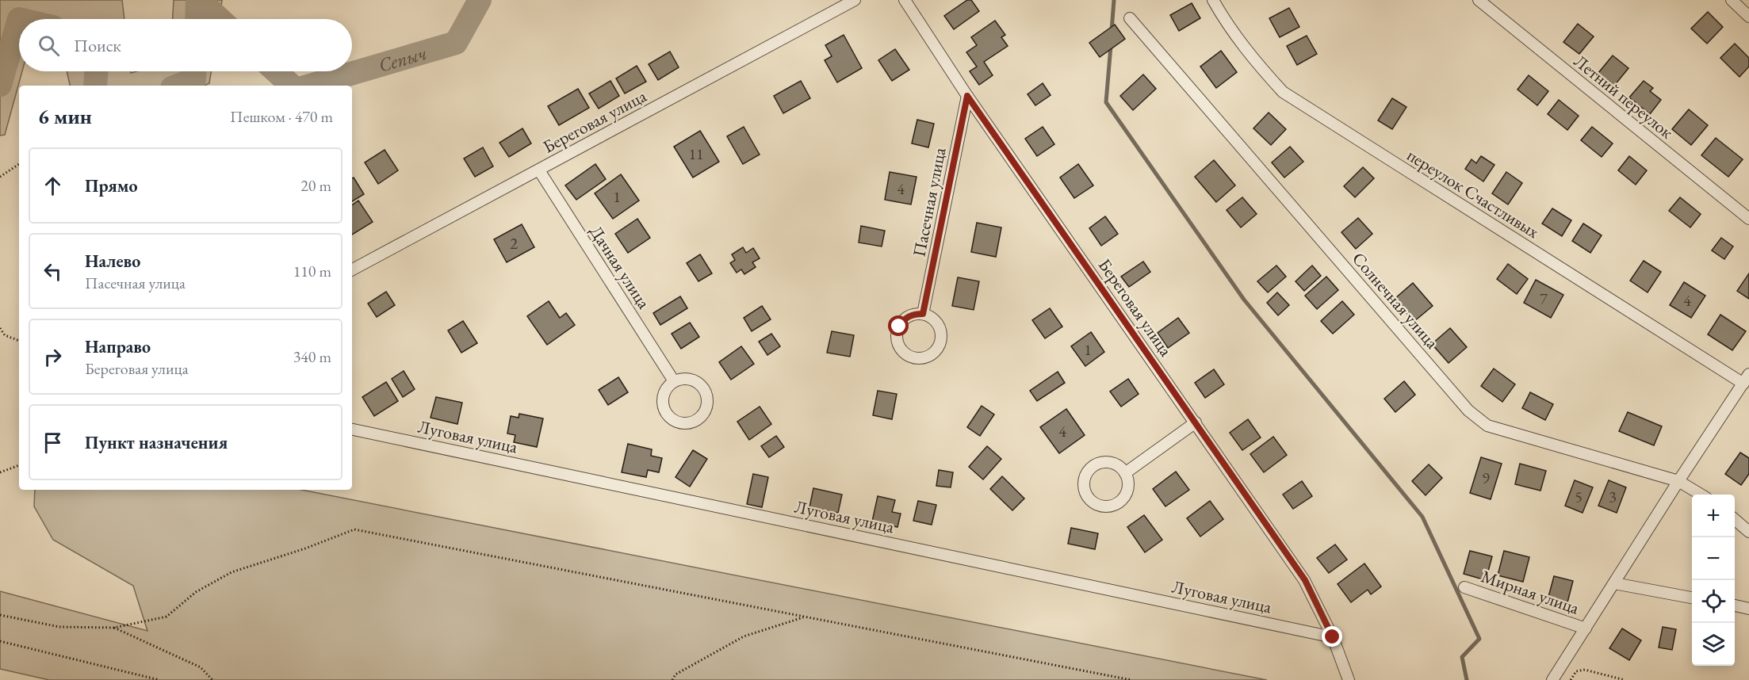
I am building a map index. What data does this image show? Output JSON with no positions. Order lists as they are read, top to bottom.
{
  "streets": {
    "street": [
      "Летний переулок",
      "Береговая улица",
      "переулок Счастливых",
      "Пасечная улица",
      "Дачная улица",
      "Солнечная улица",
      "Луговая улица",
      "Мирная улица"
    ]
  },
  "crossings": [
    ["Береговая улица", "Пасечная улица"],
    ["Береговая улица", "Дачная улица"],
    ["Береговая улица", "Луговая улица"]
  ],
  "water": ["Сепыч"],
  "house_numbers": [
    "11",
    "4",
    "1",
    "2",
    "7",
    "4",
    "1",
    "4",
    "9",
    "5",
    "3"
  ],
  "page": {
    "search": "Поиск",
    "heading": ["6 мин", "Пешком · 470 m"],
    "list": [
      ["Прямо", "20 m"],
      ["Налево", "Пасечная улица", "110 m"],
      ["Направо", "Береговая улица", "340 m"],
      "Пункт назначения"
    ],
    "map_buttons": ["+", "−"]
  }
}
